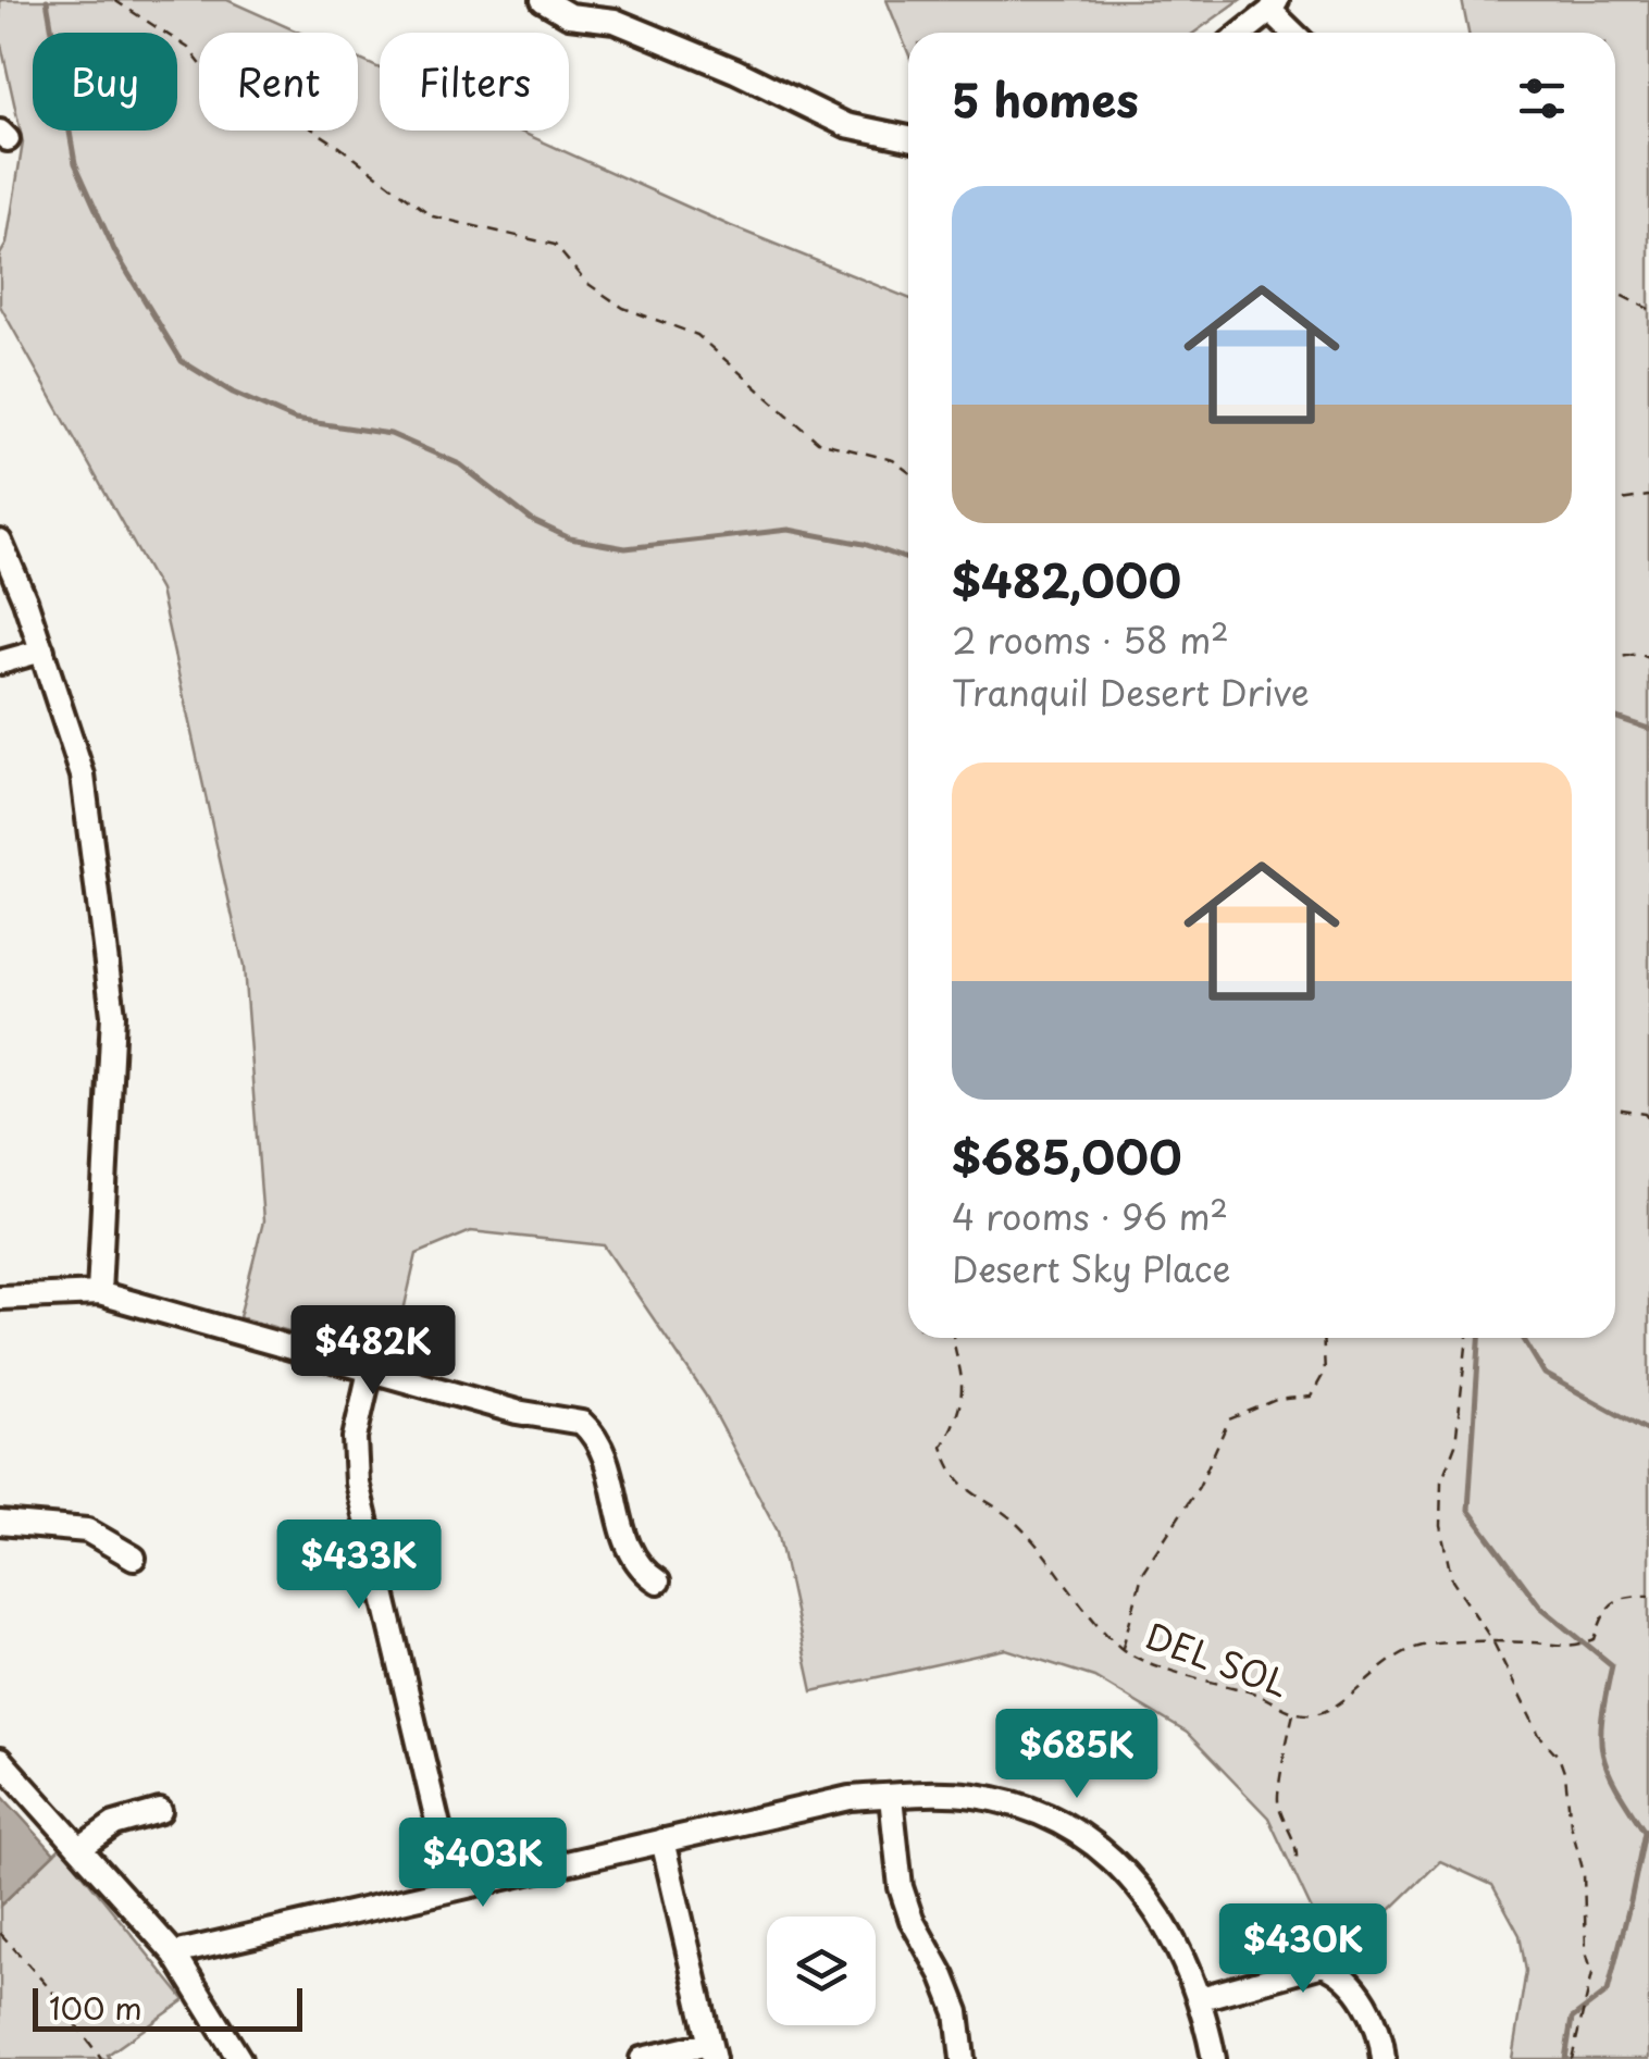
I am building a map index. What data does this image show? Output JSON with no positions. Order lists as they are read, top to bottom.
{
  "streets": {
    "path": ["DEL SOL"]
  },
  "scale_bar": "100 m",
  "page": {
    "chip": ["Buy", "Rent", "Filters"],
    "heading": "5 homes",
    "list": [
      {
        "name": "$482,000",
        "note": "2 rooms · 58 m² · Tranquil Desert Drive"
      },
      {
        "name": "$685,000",
        "note": "4 rooms · 96 m² · Desert Sky Place"
      }
    ],
    "price": [
      "$482K",
      "$433K",
      "$685K",
      "$403K",
      "$430K"
    ],
    "scale": "100 m"
  }
}
